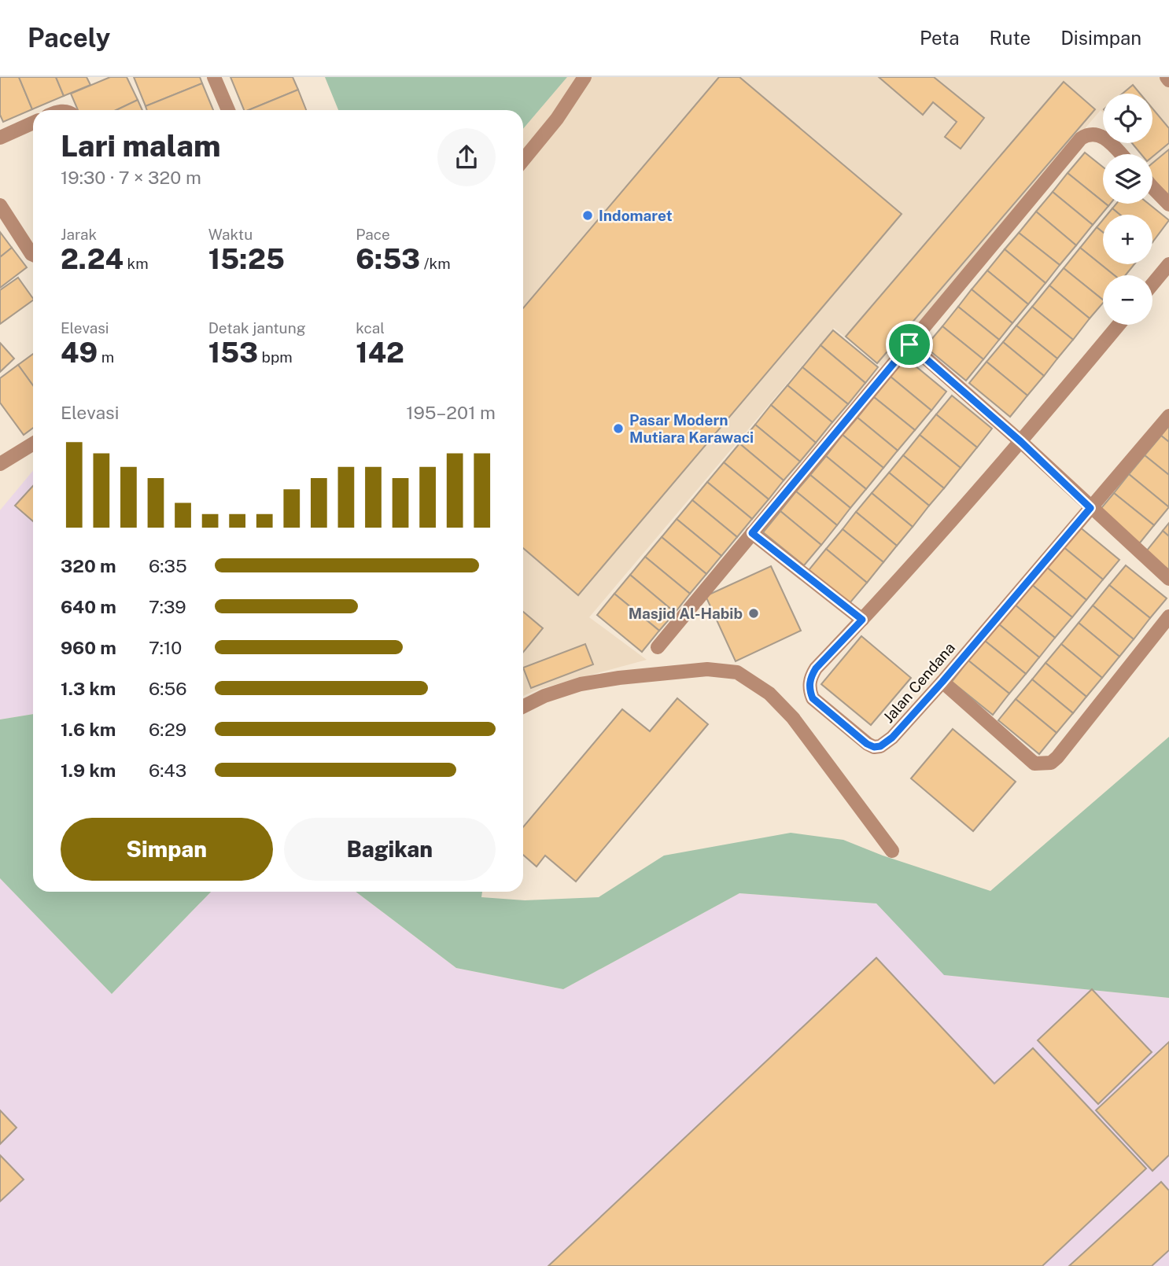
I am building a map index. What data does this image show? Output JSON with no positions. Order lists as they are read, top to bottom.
{
  "streets": {
    "street": ["Jalan Cendana"]
  },
  "places": ["Indomaret", "Pasar Modern Mutiara Karawaci", "Masjid Al-Habib"],
  "page": {
    "header": "Pacely",
    "nav": ["Peta", "Rute", "Disimpan"],
    "map_buttons": ["+", "−"],
    "heading": ["Lari malam", "19:30 · 7 × 320 m"],
    "stats": [
      ["Jarak", "2.24 km"],
      ["Waktu", "15:25"],
      ["Pace", "6:53 /km"],
      ["Elevasi", "49 m"],
      ["Detak jantung", "153 bpm"],
      ["kcal", "142"]
    ],
    "chart": ["Elevasi", "195–201 m"],
    "list": [
      {
        "name": "320 m",
        "note": "6:35"
      },
      {
        "name": "640 m",
        "note": "7:39"
      },
      {
        "name": "960 m",
        "note": "7:10"
      },
      {
        "name": "1.3 km",
        "note": "6:56"
      },
      {
        "name": "1.6 km",
        "note": "6:29"
      },
      {
        "name": "1.9 km",
        "note": "6:43"
      }
    ],
    "buttons": ["Simpan", "Bagikan"]
  }
}
